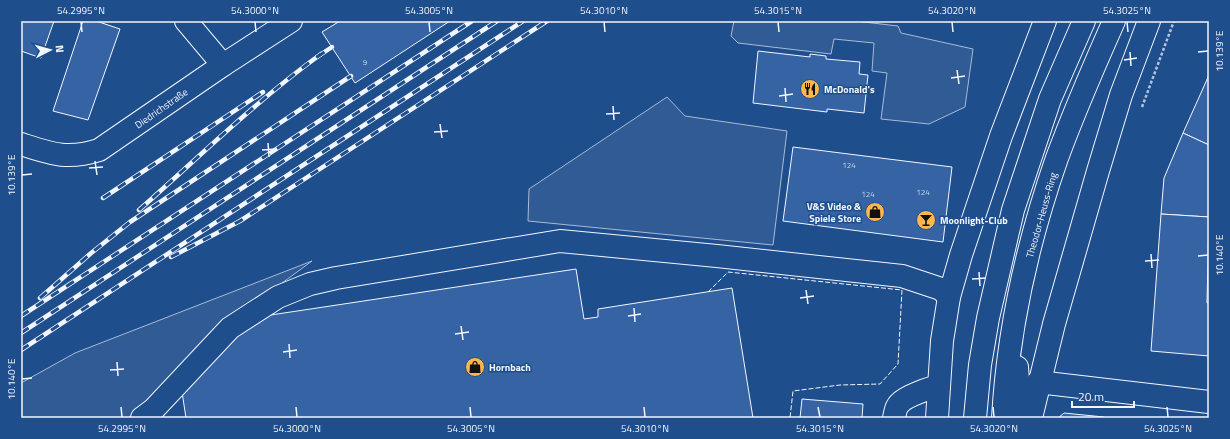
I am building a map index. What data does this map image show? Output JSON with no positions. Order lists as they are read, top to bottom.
{
  "streets": {
    "main road": ["Diedrichstraße", "Theodor-Heuss-Ring"]
  },
  "places": {
    "restaurant": ["McDonald's"],
    "shop": ["V&S Video & Spiele Store", "Hornbach"],
    "bar": ["Moonlight-Club"]
  },
  "house_numbers": [
    "9",
    "124",
    "124",
    "124"
  ],
  "scale_bar": "20 m",
  "north": "right",
  "coordinates": [
    "54.2995°N",
    "54.3000°N",
    "54.3005°N",
    "54.3010°N",
    "54.3015°N",
    "54.3020°N",
    "54.3025°N",
    "10.139°E",
    "10.140°E"
  ]
}
